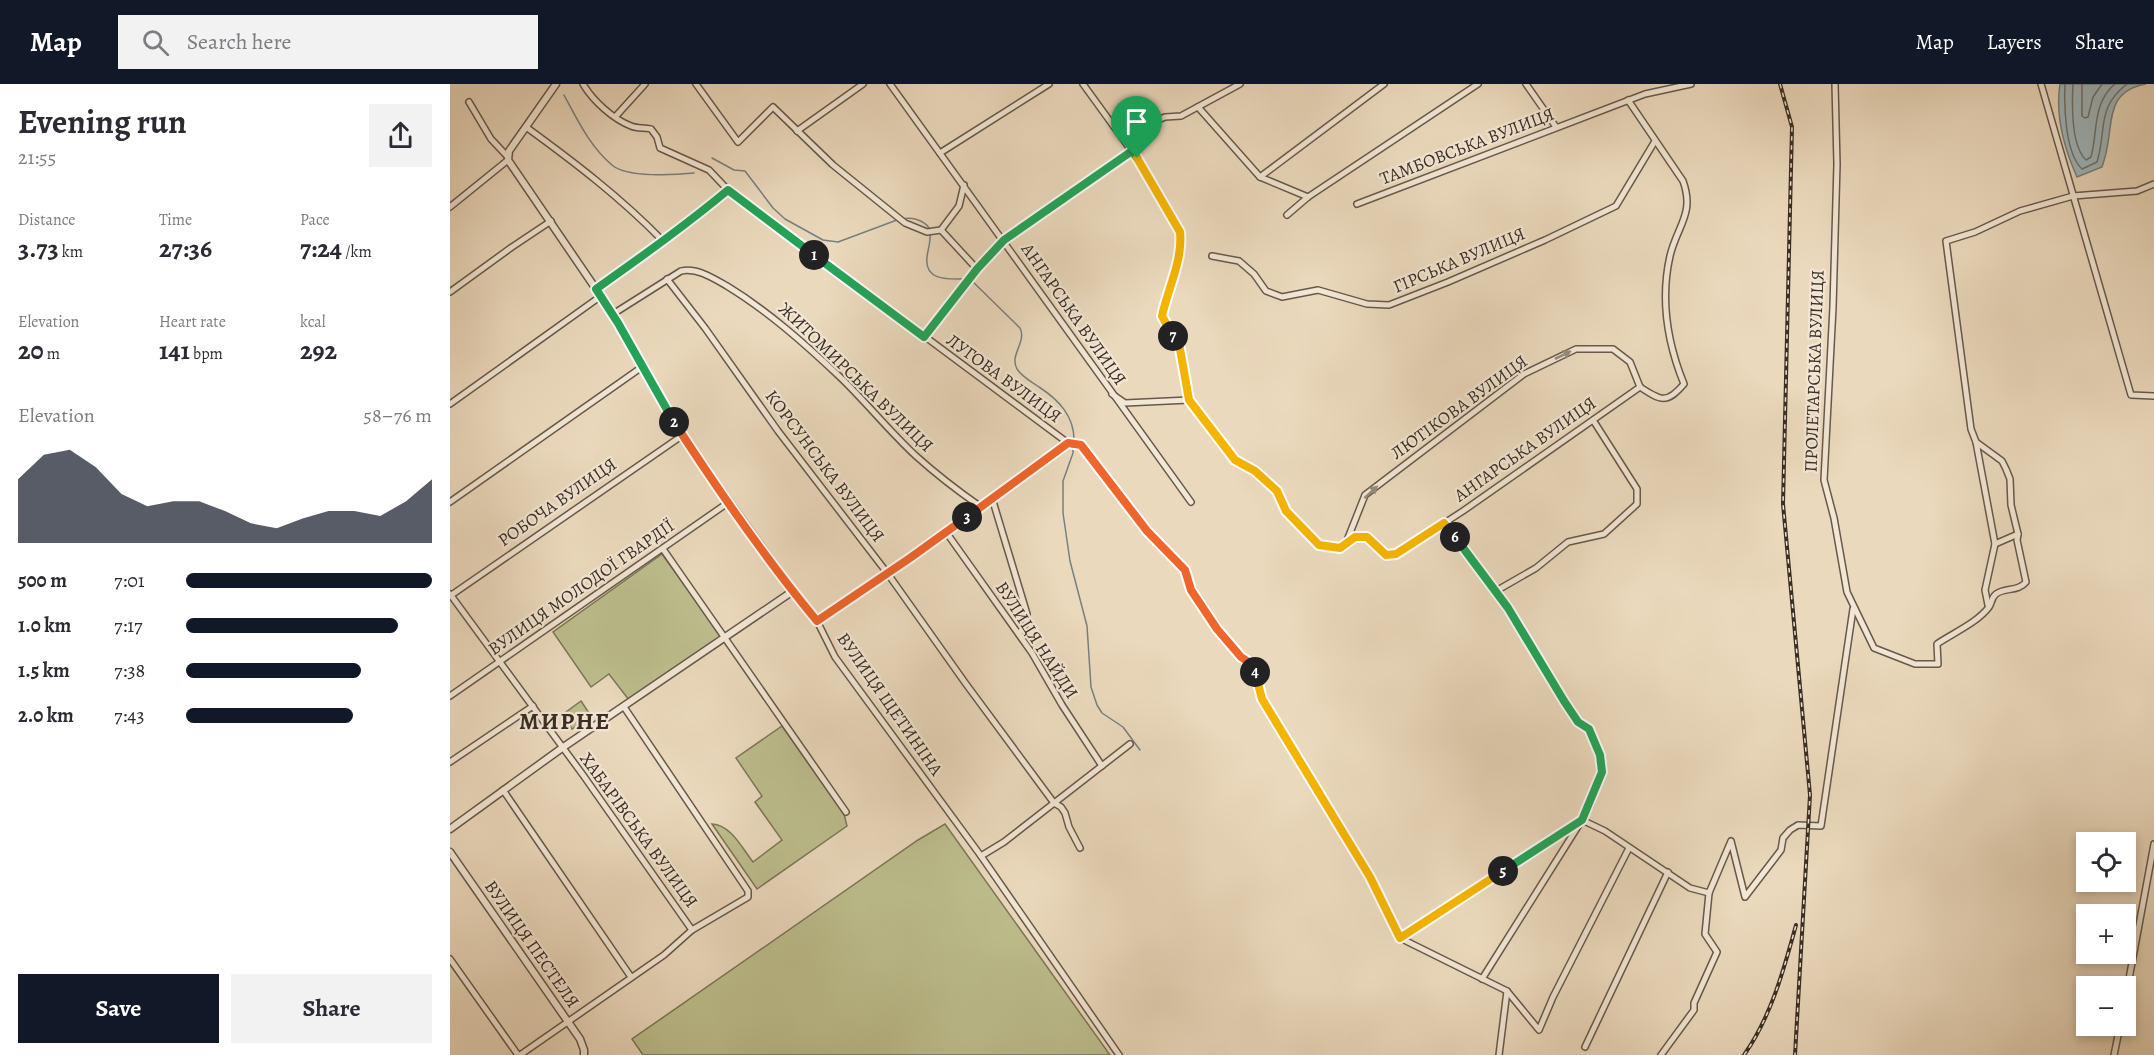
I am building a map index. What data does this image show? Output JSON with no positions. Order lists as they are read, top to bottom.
{
  "streets": {
    "street": [
      "ТАМБОВСЬКА ВУЛИЦЯ",
      "ГІРСЬКА ВУЛИЦЯ",
      "АНГАРСЬКА ВУЛИЦЯ",
      "ПРОЛЕТАРСЬКА ВУЛИЦЯ",
      "ЖИТОМИРСЬКА ВУЛИЦЯ",
      "ЛУГОВА ВУЛИЦЯ",
      "ЛЮТІКОВА ВУЛИЦЯ",
      "КОРСУНСЬКА ВУЛИЦЯ",
      "РОБОЧА ВУЛИЦЯ",
      "ВУЛИЦЯ МОЛОДОЇ ГВАРДІЇ",
      "ВУЛИЦЯ НАЙДИ",
      "ВУЛИЦЯ ЩЕТИНІНА",
      "ХАБАРІВСЬКА ВУЛИЦЯ",
      "ВУЛИЦЯ ПЕСТЕЛЯ"
    ]
  },
  "crossings": [
    ["АНГАРСЬКА ВУЛИЦЯ", "ЛЮТІКОВА ВУЛИЦЯ"],
    ["ЖИТОМИРСЬКА ВУЛИЦЯ", "КОРСУНСЬКА ВУЛИЦЯ"],
    ["ЖИТОМИРСЬКА ВУЛИЦЯ", "ВУЛИЦЯ ЩЕТИНІНА"],
    ["РОБОЧА ВУЛИЦЯ", "ВУЛИЦЯ ЩЕТИНІНА"],
    ["РОБОЧА ВУЛИЦЯ", "ХАБАРІВСЬКА ВУЛИЦЯ"],
    ["ВУЛИЦЯ МОЛОДОЇ ГВАРДІЇ", "ВУЛИЦЯ ЩЕТИНІНА"],
    ["ВУЛИЦЯ МОЛОДОЇ ГВАРДІЇ", "ХАБАРІВСЬКА ВУЛИЦЯ"]
  ],
  "one_way": ["ЛЮТІКОВА ВУЛИЦЯ"],
  "districts": ["МИРНЕ"],
  "page": {
    "header": "Map",
    "search": "Search here",
    "nav": ["Map", "Layers", "Share"],
    "heading": ["Evening run", "21:55"],
    "stats": [
      ["Distance", "3.73 km"],
      ["Time", "27:36"],
      ["Pace", "7:24 /km"],
      ["Elevation", "20 m"],
      ["Heart rate", "141 bpm"],
      ["kcal", "292"]
    ],
    "pins": [
      "1",
      "7",
      "2",
      "3",
      "6",
      "4",
      "5"
    ],
    "chart": ["Elevation", "58–76 m"],
    "list": [
      {
        "name": "500 m",
        "note": "7:01"
      },
      {
        "name": "1.0 km",
        "note": "7:17"
      },
      {
        "name": "1.5 km",
        "note": "7:38"
      },
      {
        "name": "2.0 km",
        "note": "7:43"
      }
    ],
    "map_buttons": ["+", "−"],
    "buttons": ["Save", "Share"]
  }
}
